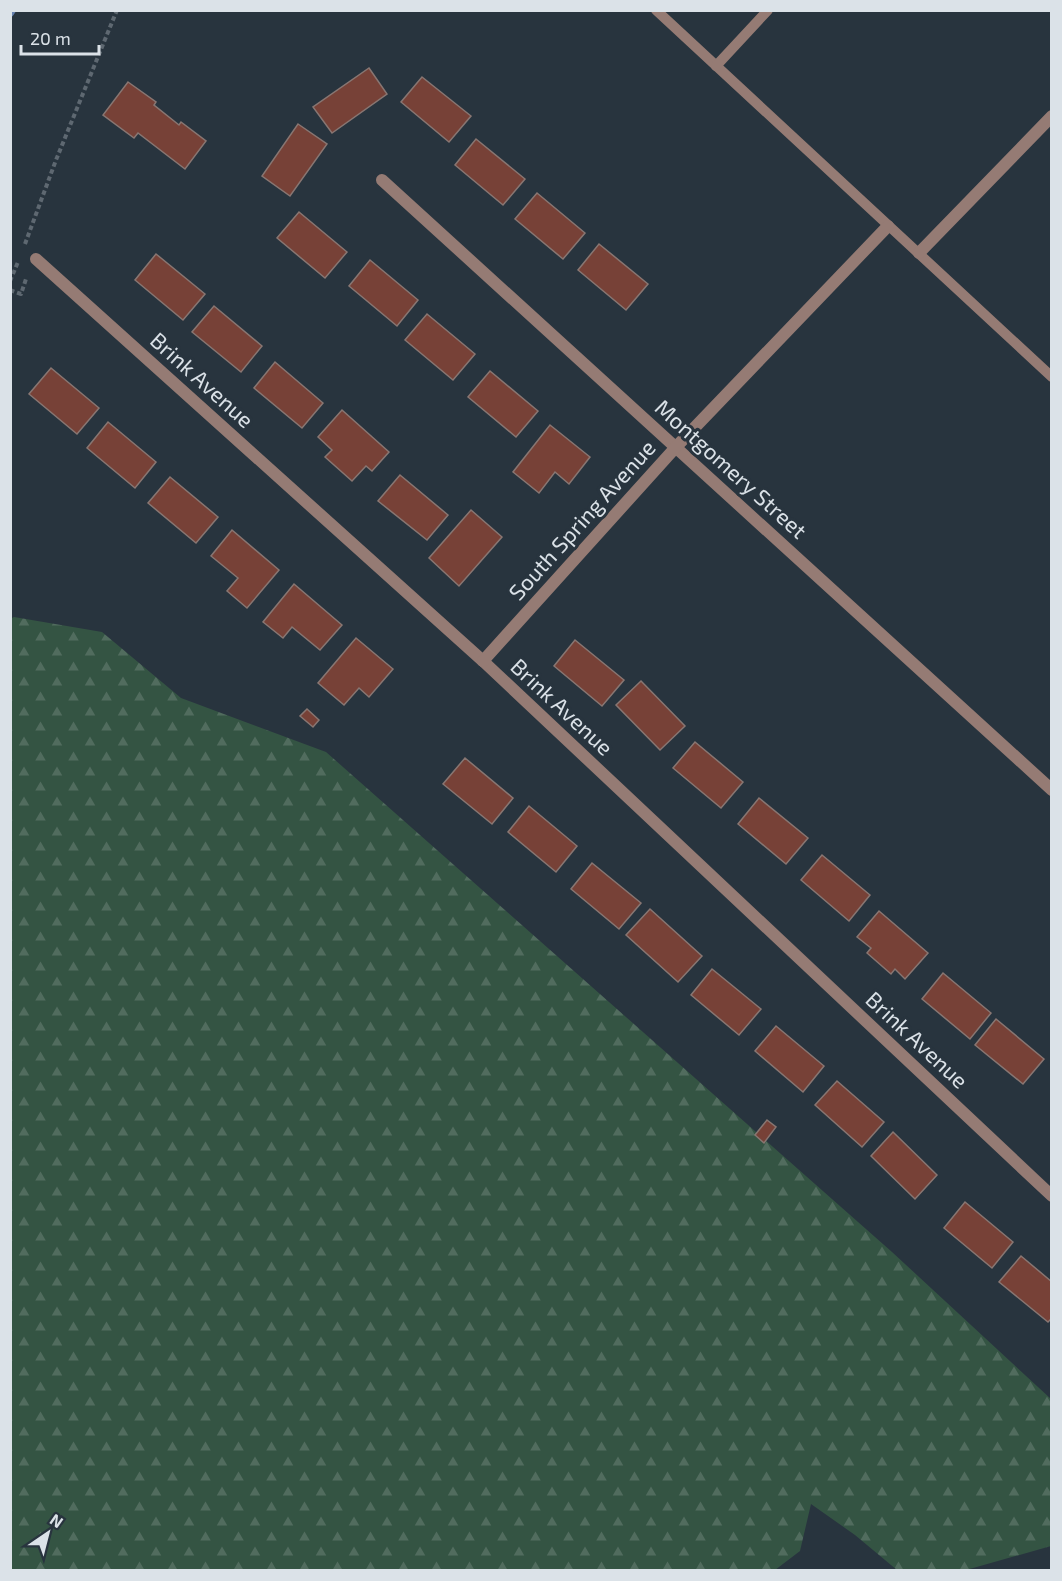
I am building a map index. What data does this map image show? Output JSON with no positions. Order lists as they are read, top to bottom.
{
  "streets": {
    "street": ["Brink Avenue", "Montgomery Street", "South Spring Avenue"]
  },
  "crossings": [
    ["Brink Avenue", "South Spring Avenue"],
    ["Montgomery Street", "South Spring Avenue"]
  ],
  "scale_bar": "20 m",
  "north": "top right"
}
